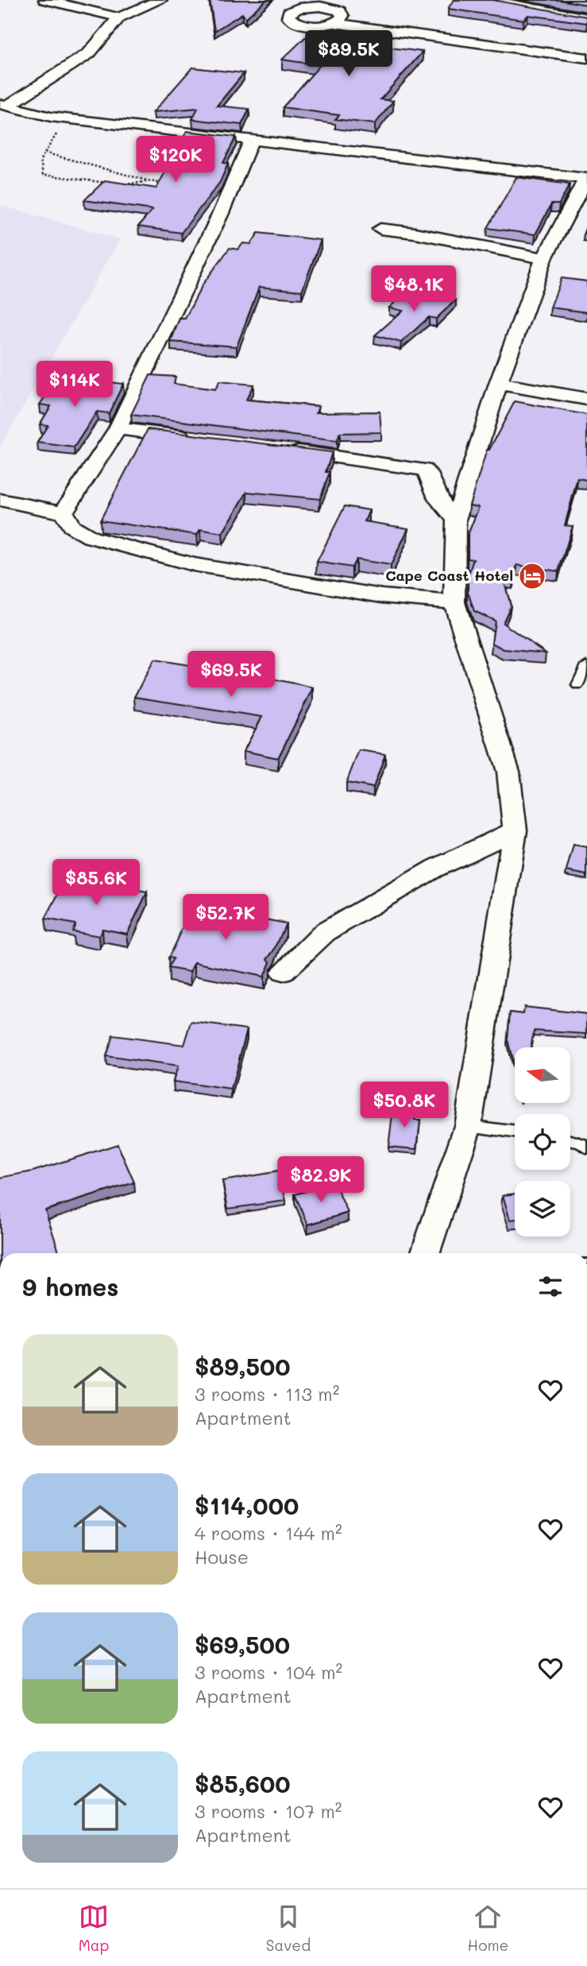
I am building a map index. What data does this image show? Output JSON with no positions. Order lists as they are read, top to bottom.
{
  "places": {
    "hotel": ["Cape Coast Hotel"]
  },
  "north": "left",
  "page": {
    "price": [
      "$89.5K",
      "$120K",
      "$48.1K",
      "$114K",
      "$69.5K",
      "$85.6K",
      "$52.7K",
      "$50.8K",
      "$82.9K"
    ],
    "heading": "9 homes",
    "list": [
      {
        "name": "$89,500",
        "note": "3 rooms · 113 m² · Apartment"
      },
      {
        "name": "$114,000",
        "note": "4 rooms · 144 m² · House"
      },
      {
        "name": "$69,500",
        "note": "3 rooms · 104 m² · Apartment"
      },
      {
        "name": "$85,600",
        "note": "3 rooms · 107 m² · Apartment"
      }
    ],
    "tabs": ["Map", "Saved", "Home"]
  }
}
